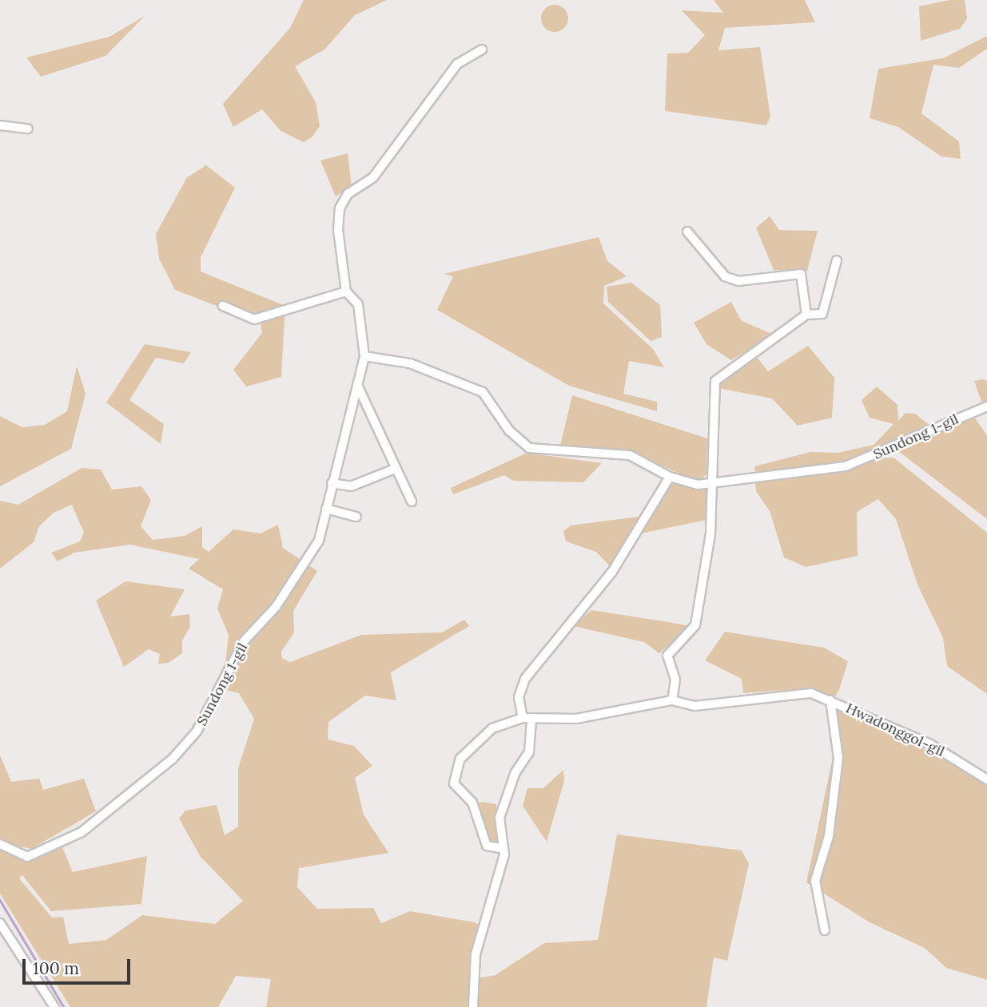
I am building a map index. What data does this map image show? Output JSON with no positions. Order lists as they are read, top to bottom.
{
  "streets": {
    "street": ["Sundong 1-gil", "Hwadonggol-gil"]
  },
  "scale_bar": "100 m"
}
